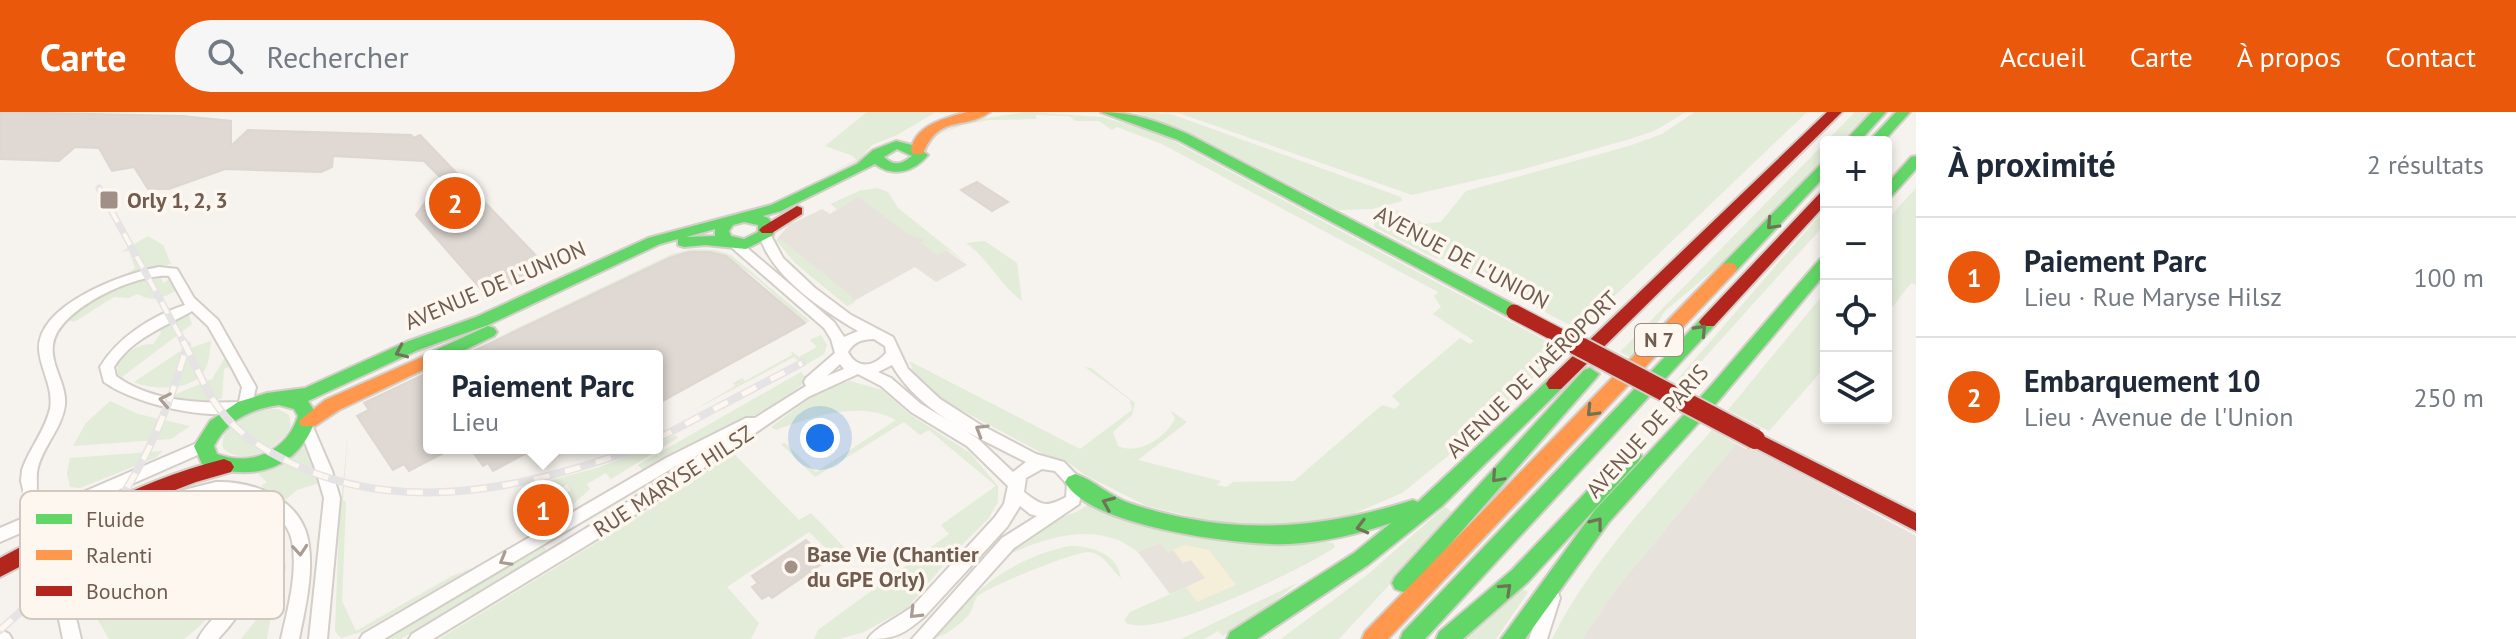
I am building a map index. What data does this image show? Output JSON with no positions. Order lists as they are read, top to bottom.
{
  "streets": {
    "main road": [
      "AVENUE DE L'UNION",
      "N 7",
      "AVENUE DE L'AÉROPORT",
      "AVENUE DE PARIS"
    ],
    "street": ["RUE MARYSE HILSZ"]
  },
  "places": {
    "transit": ["Orly 1, 2, 3"],
    "other": ["Base Vie (Chantier du GPE Orly)"]
  },
  "legend": ["Fluide", "Ralenti", "Bouchon"],
  "page": {
    "header": "Carte",
    "search": "Rechercher",
    "nav": [
      "Accueil",
      "Carte",
      "À propos",
      "Contact"
    ],
    "heading": ["À proximité", "2 résultats"],
    "map_buttons": ["+", "−"],
    "pins": ["2", "1"],
    "list": [
      {
        "mark": "1",
        "name": "Paiement Parc",
        "note": "Lieu · Rue Maryse Hilsz",
        "value": "100 m"
      },
      {
        "mark": "2",
        "name": "Embarquement 10",
        "note": "Lieu · Avenue de l'Union",
        "value": "250 m"
      }
    ],
    "popup": ["Paiement Parc", "Lieu"]
  }
}
